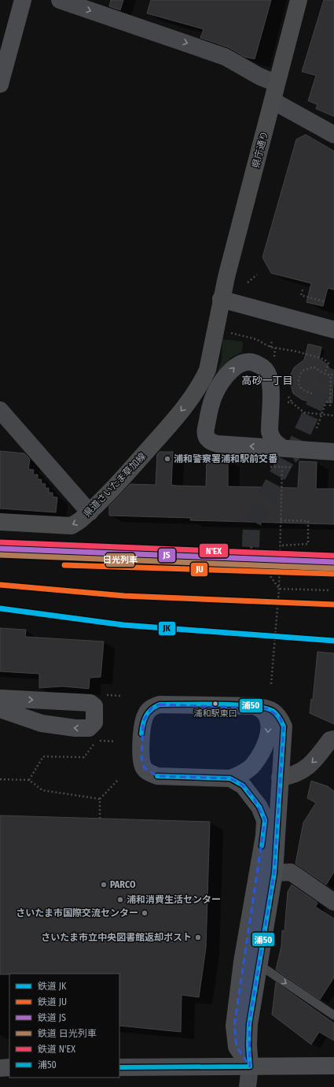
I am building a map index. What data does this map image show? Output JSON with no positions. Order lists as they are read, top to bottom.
{
  "streets": {
    "main road": ["県庁通り", "県道さいたま草加線"]
  },
  "crossings": [
    ["県庁通り", "県道さいたま草加線"]
  ],
  "one_way": ["県道さいたま草加線"],
  "districts": ["高砂一丁目"],
  "places": [
    "浦和警察署浦和駅前交番",
    "浦和駅東口",
    "PARCO",
    "浦和消費生活センター",
    "さいたま市国際交流センター",
    "さいたま市立中央図書館返却ポスト"
  ],
  "lines": [
    "rail line N'EX",
    "rail line JS",
    "rail line 日光列車",
    "rail line JU",
    "rail line JK",
    "transit line 浦50"
  ],
  "legend": [
    "鉄道 JK",
    "鉄道 JU",
    "鉄道 JS",
    "鉄道 日光列車",
    "鉄道 N'EX",
    "浦50"
  ]
}
